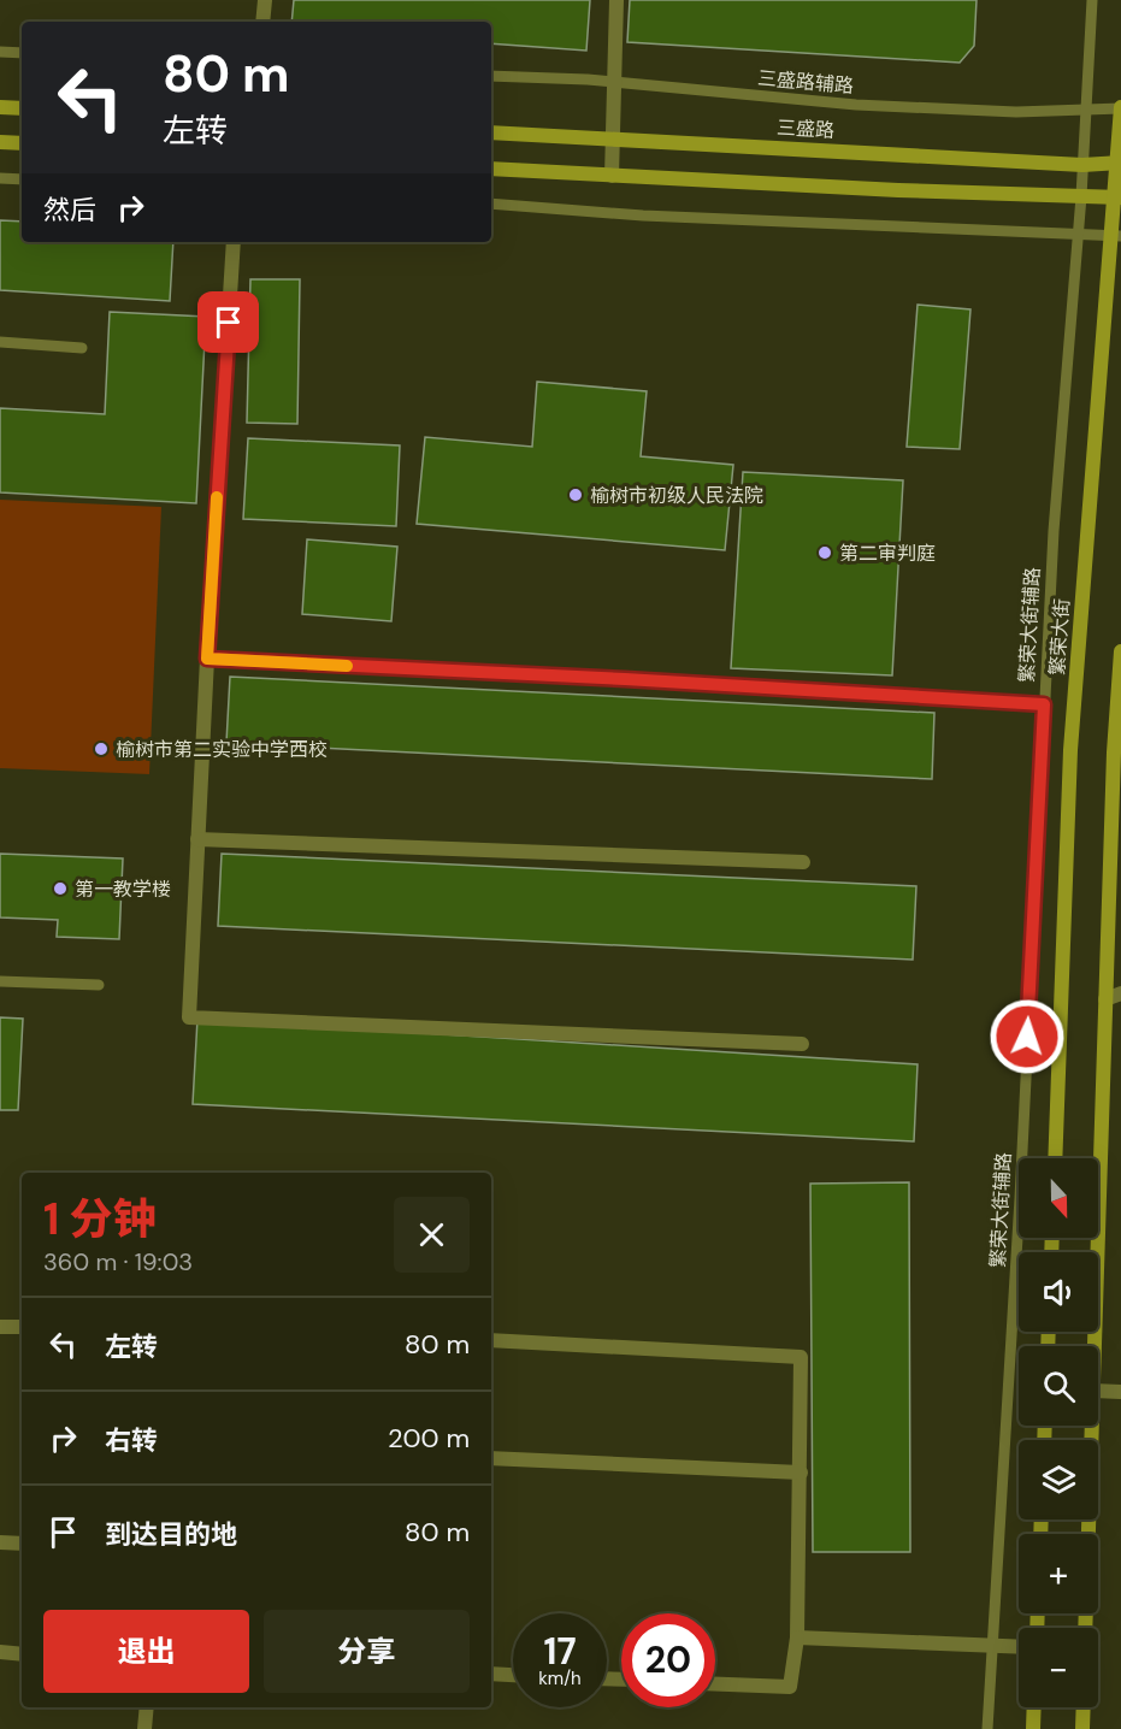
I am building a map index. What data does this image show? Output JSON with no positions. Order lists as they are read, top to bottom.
{
  "streets": {
    "main road": ["三盛路", "繁荣大街"],
    "lane": ["三盛路辅路", "繁荣大街辅路"]
  },
  "crossings": [
    ["三盛路辅路", "繁荣大街辅路"],
    ["三盛路辅路", "繁荣大街"],
    ["三盛路", "繁荣大街辅路"],
    ["三盛路", "繁荣大街"]
  ],
  "places": [
    "榆树市初级人民法院",
    "第二审判庭",
    "榆树市第二实验中学西校",
    "第一教学楼"
  ],
  "north": "bottom",
  "page": {
    "turn": ["80 m", "左转"],
    "then": "然后",
    "map_buttons": ["+", "−"],
    "heading": ["1 分钟", "360 m · 19:03"],
    "list": [
      {
        "name": "左转",
        "value": "80 m"
      },
      {
        "name": "右转",
        "value": "200 m"
      },
      {
        "name": "到达目的地",
        "value": "80 m"
      }
    ],
    "buttons": ["退出", "分享"],
    "speed": "17 km/h",
    "limit": "20"
  }
}
